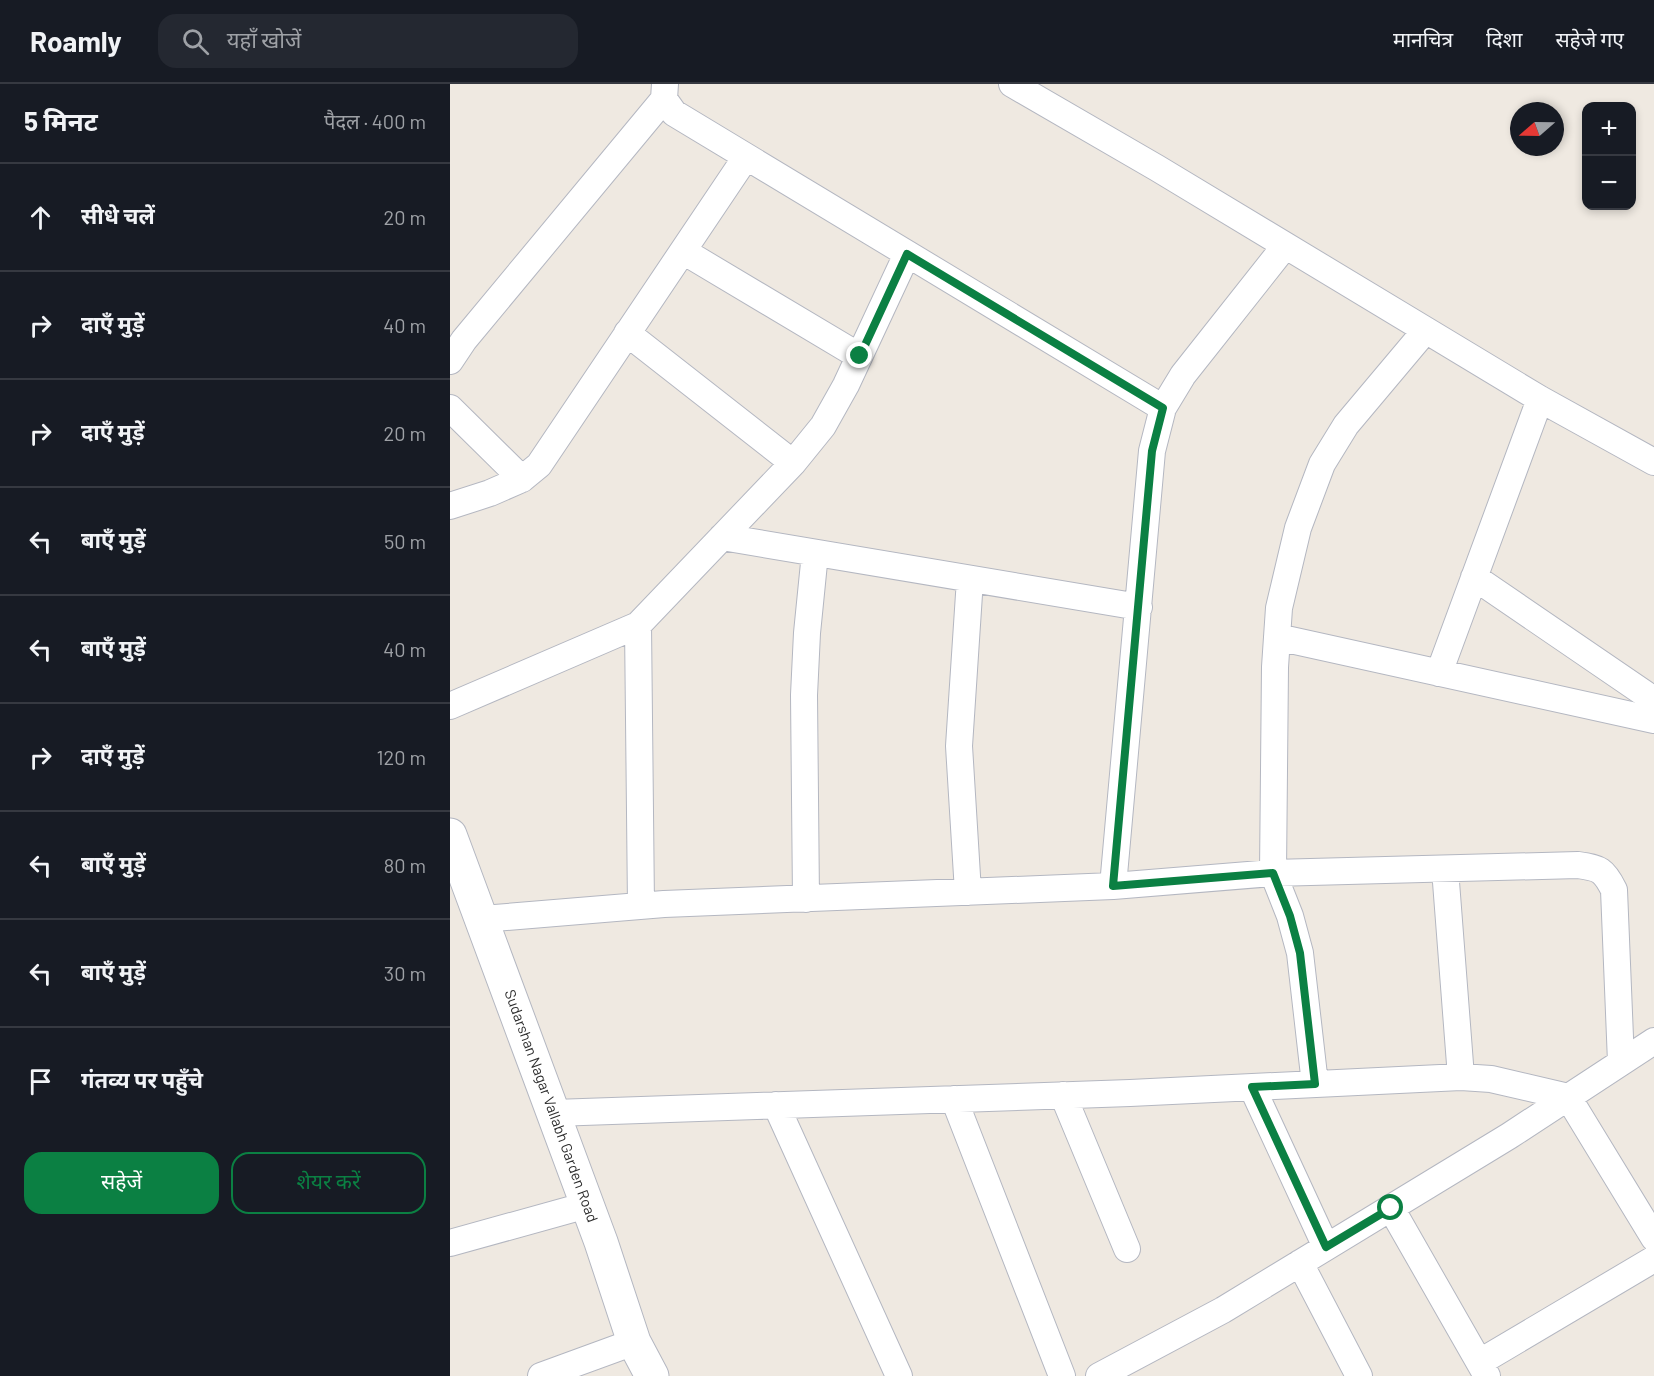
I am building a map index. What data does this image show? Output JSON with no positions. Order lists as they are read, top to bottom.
{
  "streets": {
    "street": ["Sudarshan Nagar Vallabh Garden Road"]
  },
  "north": "left",
  "page": {
    "header": "Roamly",
    "search": "यहाँ खोजें",
    "nav": ["मानचित्र", "दिशा", "सहेजे गए"],
    "heading": ["5 मिनट", "पैदल · 400 m"],
    "map_buttons": ["+", "−"],
    "list": [
      ["सीधे चलें", "20 m"],
      ["दाएँ मुड़ें", "40 m"],
      ["दाएँ मुड़ें", "20 m"],
      ["बाएँ मुड़ें", "50 m"],
      ["बाएँ मुड़ें", "40 m"],
      ["दाएँ मुड़ें", "120 m"],
      ["बाएँ मुड़ें", "80 m"],
      ["बाएँ मुड़ें", "30 m"],
      "गंतव्य पर पहुँचे"
    ],
    "buttons": ["सहेजें", "शेयर करें"]
  }
}
